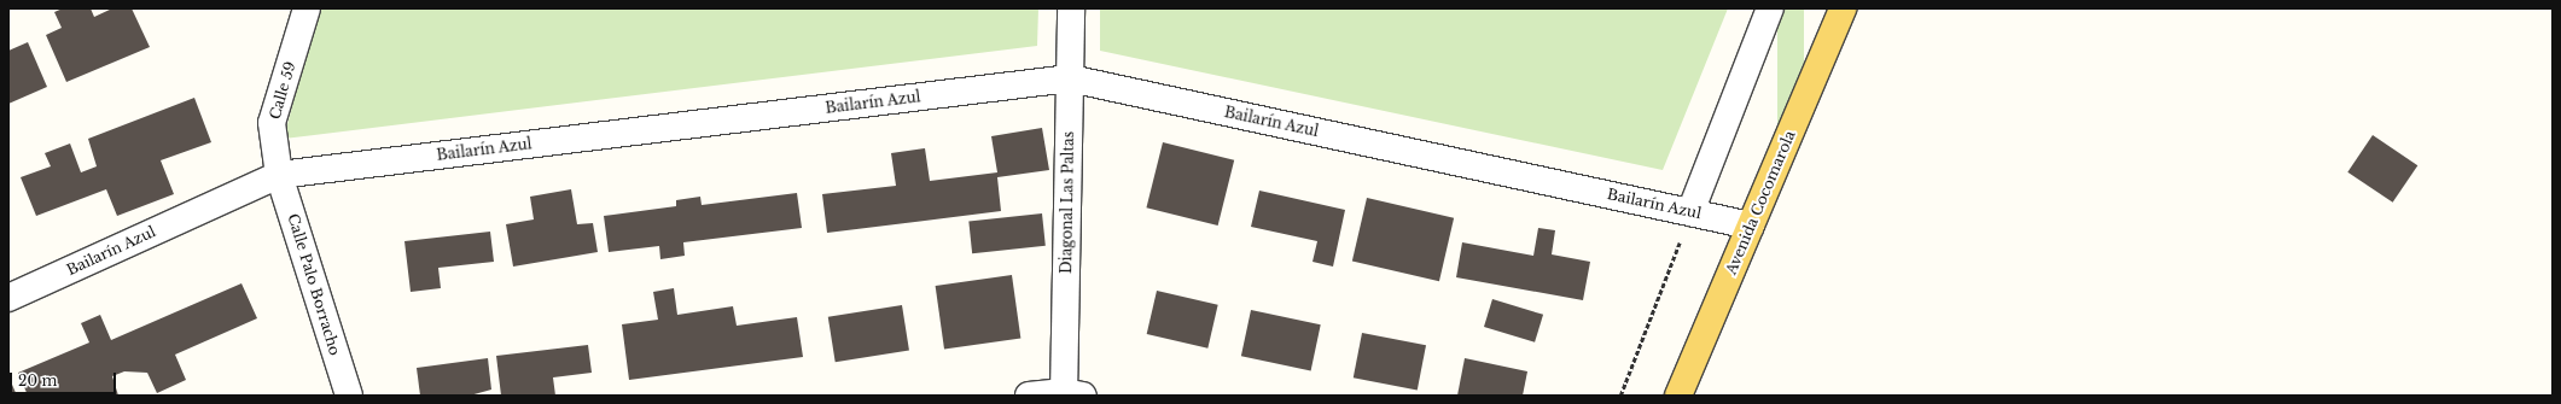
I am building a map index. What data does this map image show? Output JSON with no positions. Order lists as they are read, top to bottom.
{
  "streets": {
    "main road": ["Avenida Cocomarola"],
    "street": [
      "Calle 59",
      "Bailarín Azul",
      "Diagonal Las Paltas",
      "Calle Palo Borracho"
    ]
  },
  "crossings": [
    ["Calle 59", "Bailarín Azul"],
    ["Calle 59", "Calle Palo Borracho"],
    ["Bailarín Azul", "Diagonal Las Paltas"],
    ["Bailarín Azul", "Avenida Cocomarola"],
    ["Bailarín Azul", "Calle Palo Borracho"]
  ],
  "scale_bar": "20 m"
}
